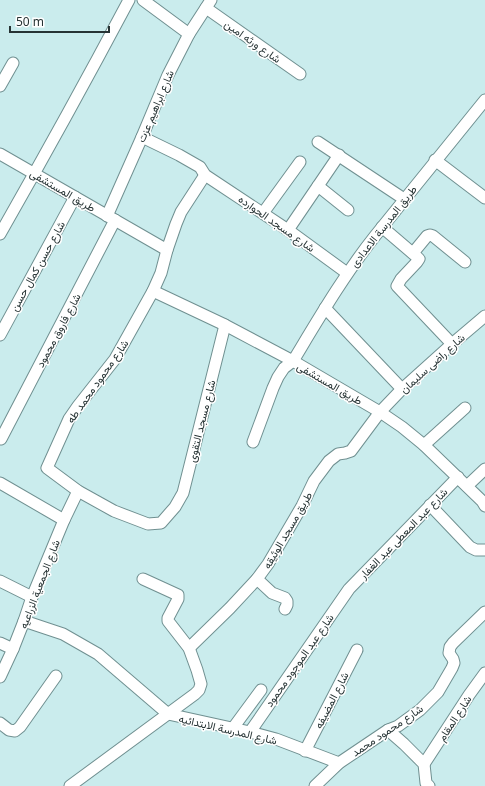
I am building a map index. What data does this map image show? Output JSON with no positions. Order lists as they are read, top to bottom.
{
  "streets": {
    "street": [
      "شارع ورثه امين",
      "شارع ابراهيم عزت",
      "طريق المستشفى",
      "شارع مسجد الحوارده",
      "طريق المدرسة الاعدادى",
      "شارع حسن كمال حسن",
      "شارع فاروق محمود",
      "شارع راضى سليمان",
      "شارع محمود محمد طه",
      "شارع مسجد التقوى",
      "طريق مسجد الوثيقه",
      "شارع عبد المعطى عبد الغفار",
      "شارع الجمعية الزراعيه",
      "شارع عبد الموجود محمود",
      "شارع المضيفه",
      "شارع المقام",
      "شارع المدرسة الابتدائيه",
      "شارع محمود محمد"
    ]
  },
  "crossings": [
    ["شارع ورثه امين", "شارع ابراهيم عزت"],
    ["شارع ابراهيم عزت", "طريق المستشفى"],
    ["شارع ابراهيم عزت", "شارع مسجد الحوارده"],
    ["شارع ابراهيم عزت", "شارع فاروق محمود"],
    ["طريق المستشفى", "طريق المدرسة الاعدادى"],
    ["طريق المستشفى", "شارع حسن كمال حسن"],
    ["طريق المستشفى", "شارع فاروق محمود"],
    ["طريق المستشفى", "شارع راضى سليمان"],
    ["طريق المستشفى", "شارع محمود محمد طه"],
    ["طريق المستشفى", "شارع مسجد التقوى"],
    ["طريق المستشفى", "طريق مسجد الوثيقه"],
    ["طريق المستشفى", "شارع عبد المعطى عبد الغفار"],
    ["شارع مسجد الحوارده", "طريق المدرسة الاعدادى"],
    ["شارع مسجد الحوارده", "شارع محمود محمد طه"],
    ["شارع راضى سليمان", "طريق مسجد الوثيقه"],
    ["شارع محمود محمد طه", "شارع مسجد التقوى"],
    ["شارع محمود محمد طه", "شارع الجمعية الزراعيه"],
    ["شارع مسجد التقوى", "شارع الجمعية الزراعيه"],
    ["شارع عبد المعطى عبد الغفار", "شارع عبد الموجود محمود"],
    ["شارع الجمعية الزراعيه", "شارع المدرسة الابتدائيه"],
    ["شارع عبد الموجود محمود", "شارع المدرسة الابتدائيه"],
    ["شارع المضيفه", "شارع المدرسة الابتدائيه"],
    ["شارع المدرسة الابتدائيه", "شارع محمود محمد"]
  ],
  "scale_bar": "50 m"
}
